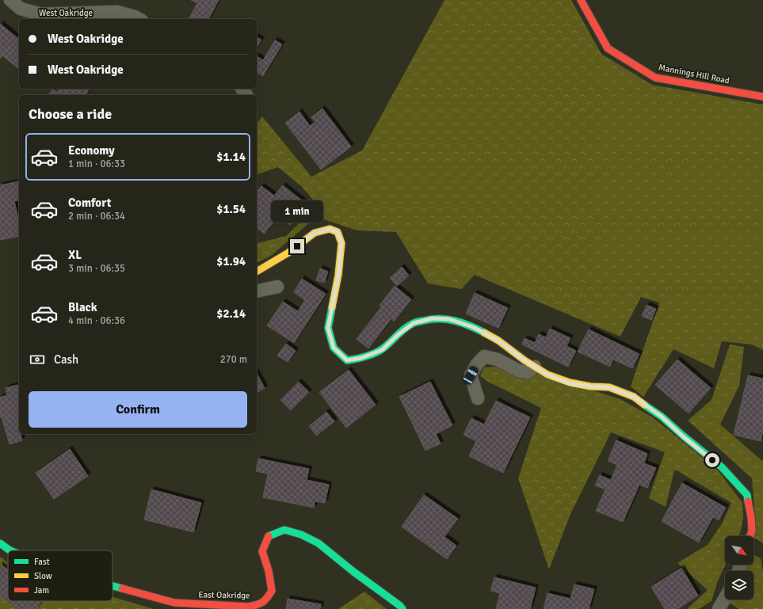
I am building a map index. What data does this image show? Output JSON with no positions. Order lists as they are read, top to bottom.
{
  "streets": {
    "street": ["West Oakridge", "Mannings Hill Road", "East Oakridge"]
  },
  "legend": ["Fast", "Slow", "Jam"],
  "north": "bottom right",
  "page": {
    "banner": ["West Oakridge", "West Oakridge"],
    "heading": "Choose a ride",
    "list": [
      {
        "name": "Economy",
        "note": "1 min · 06:33",
        "value": "$1.14"
      },
      {
        "name": "Comfort",
        "note": "2 min · 06:34",
        "value": "$1.54"
      },
      {
        "name": "XL",
        "note": "3 min · 06:35",
        "value": "$1.94"
      },
      {
        "name": "Black",
        "note": "4 min · 06:36",
        "value": "$2.14"
      }
    ],
    "bubble": "1 min",
    "pay": ["Cash", "270 m"],
    "buttons": "Confirm"
  }
}
